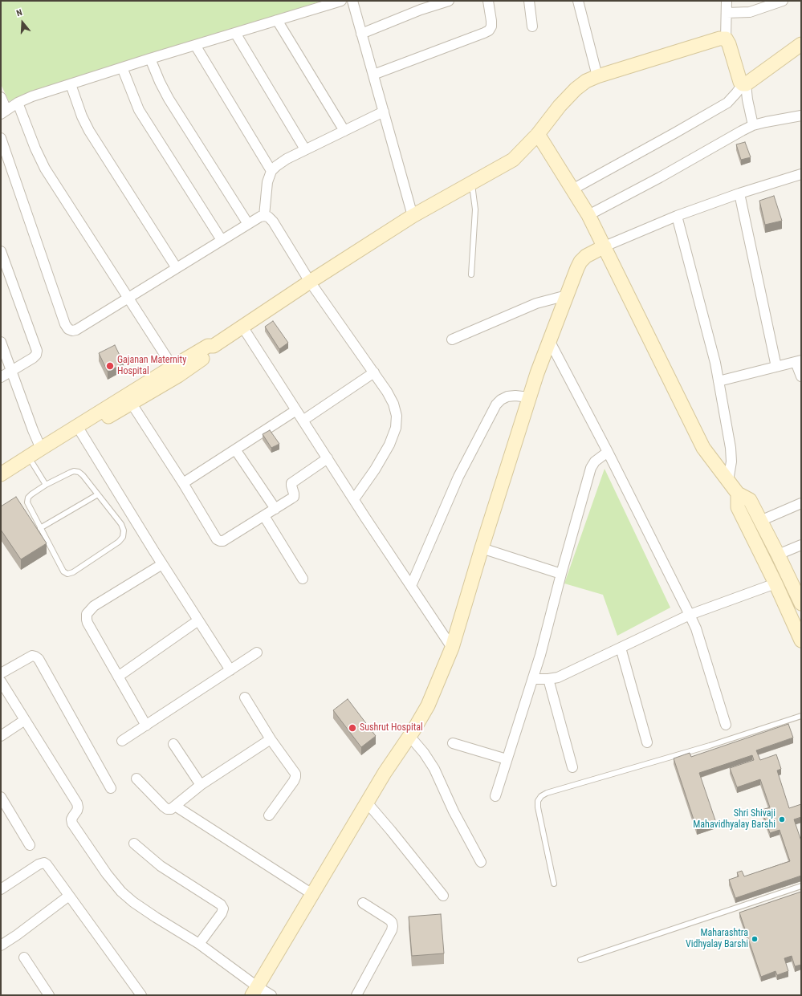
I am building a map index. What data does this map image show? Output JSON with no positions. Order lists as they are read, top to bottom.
{
  "places": [
    "Gajanan Maternity Hospital",
    "Sushrut Hospital",
    "Shri Shivaji Mahavidhyalay Barshi",
    "Maharashtra Vidhyalay Barshi"
  ],
  "north": "top"
}
